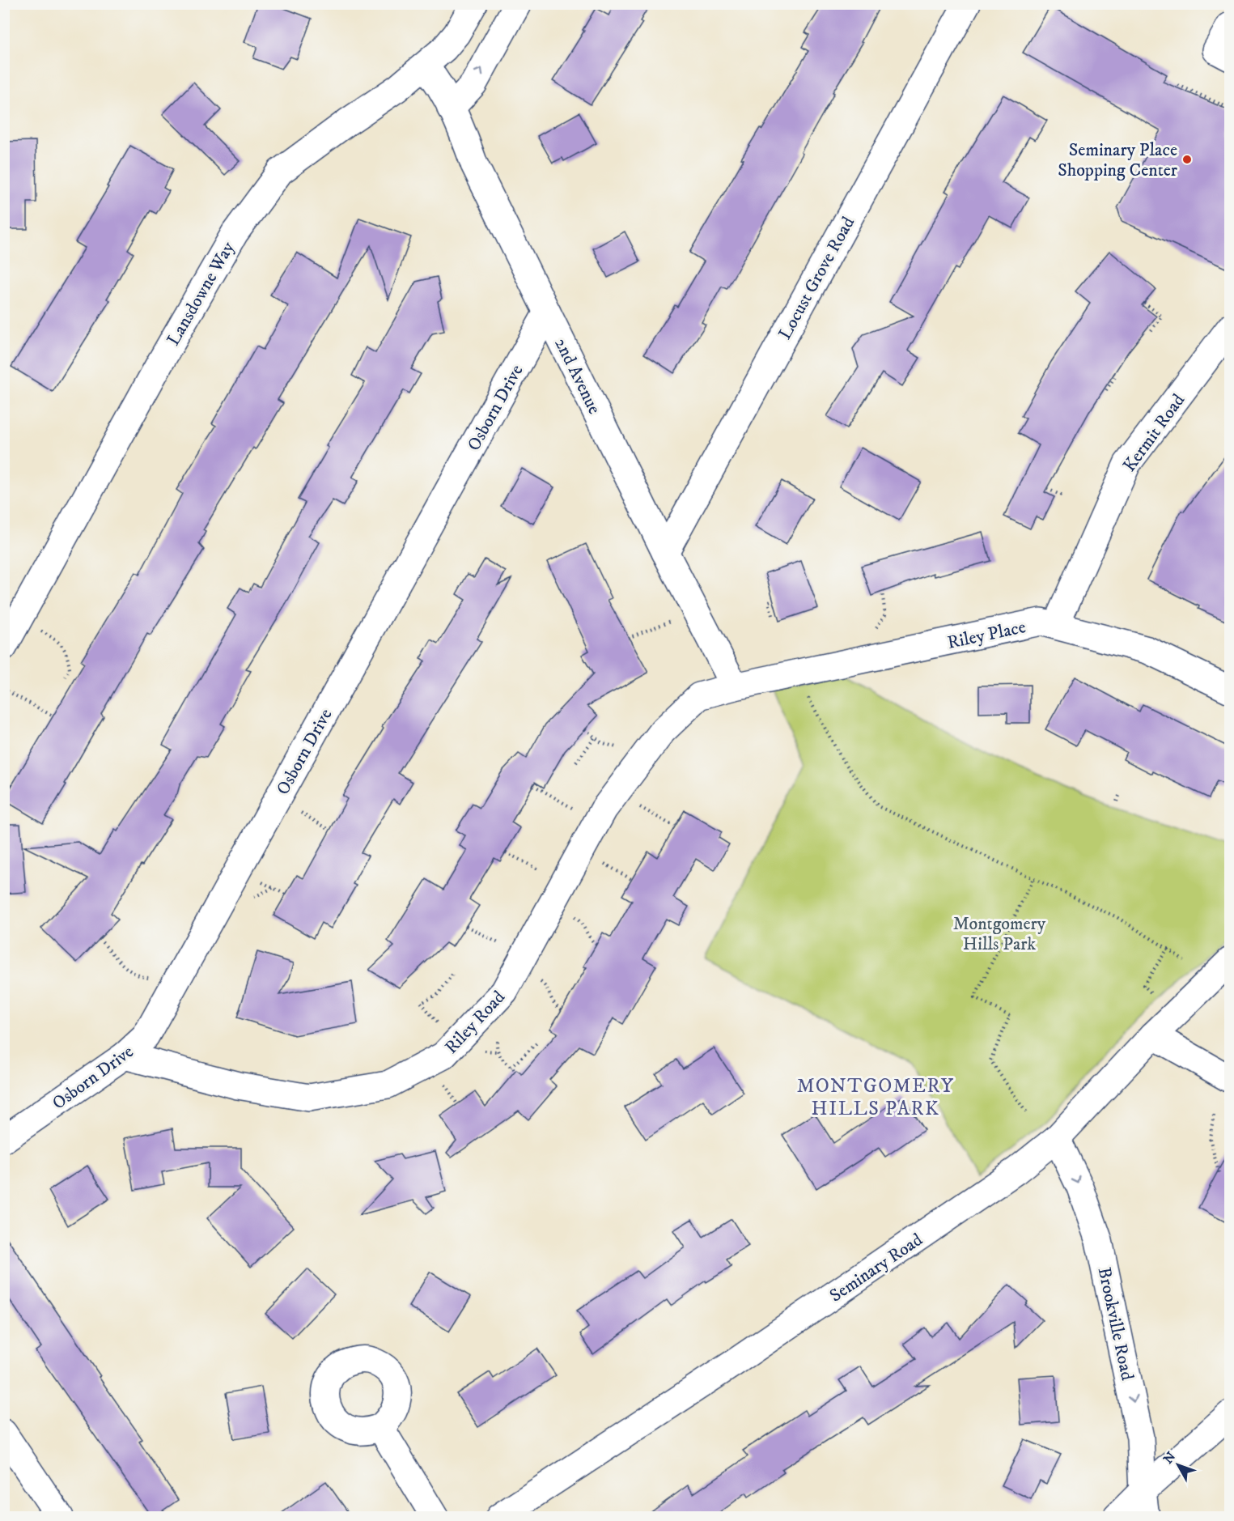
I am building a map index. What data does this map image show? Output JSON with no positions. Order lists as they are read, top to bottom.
{
  "streets": {
    "street": [
      "Locust Grove Road",
      "Lansdowne Way",
      "2nd Avenue",
      "Osborn Drive",
      "Kermit Road",
      "Riley Place",
      "Riley Road",
      "Seminary Road",
      "Brookville Road"
    ]
  },
  "crossings": [
    ["Locust Grove Road", "2nd Avenue"],
    ["Lansdowne Way", "2nd Avenue"],
    ["2nd Avenue", "Osborn Drive"],
    ["2nd Avenue", "Riley Place"],
    ["2nd Avenue", "Riley Road"],
    ["Osborn Drive", "Riley Road"],
    ["Kermit Road", "Riley Place"],
    ["Riley Place", "Riley Road"],
    ["Seminary Road", "Brookville Road"]
  ],
  "one_way": ["Brookville Road"],
  "districts": ["MONTGOMERY HILLS PARK"],
  "parks": ["Montgomery Hills Park"],
  "places": ["Seminary Place Shopping Center"],
  "north": "top left"
}
